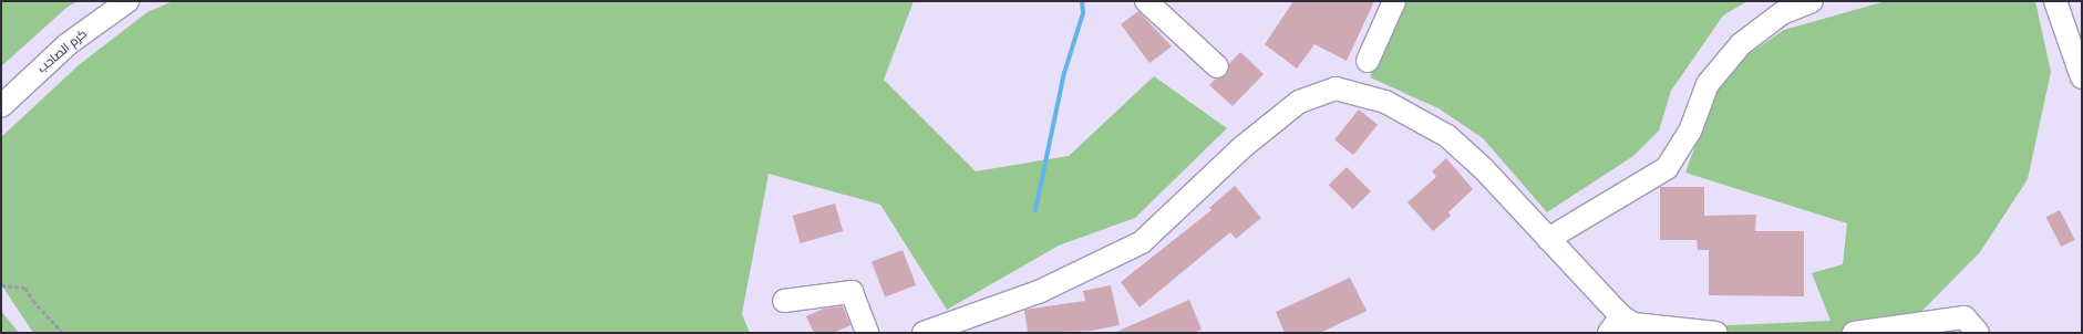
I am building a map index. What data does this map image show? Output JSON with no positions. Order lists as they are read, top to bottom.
{
  "streets": {
    "street": ["كرم الصاحب"]
  }
}
